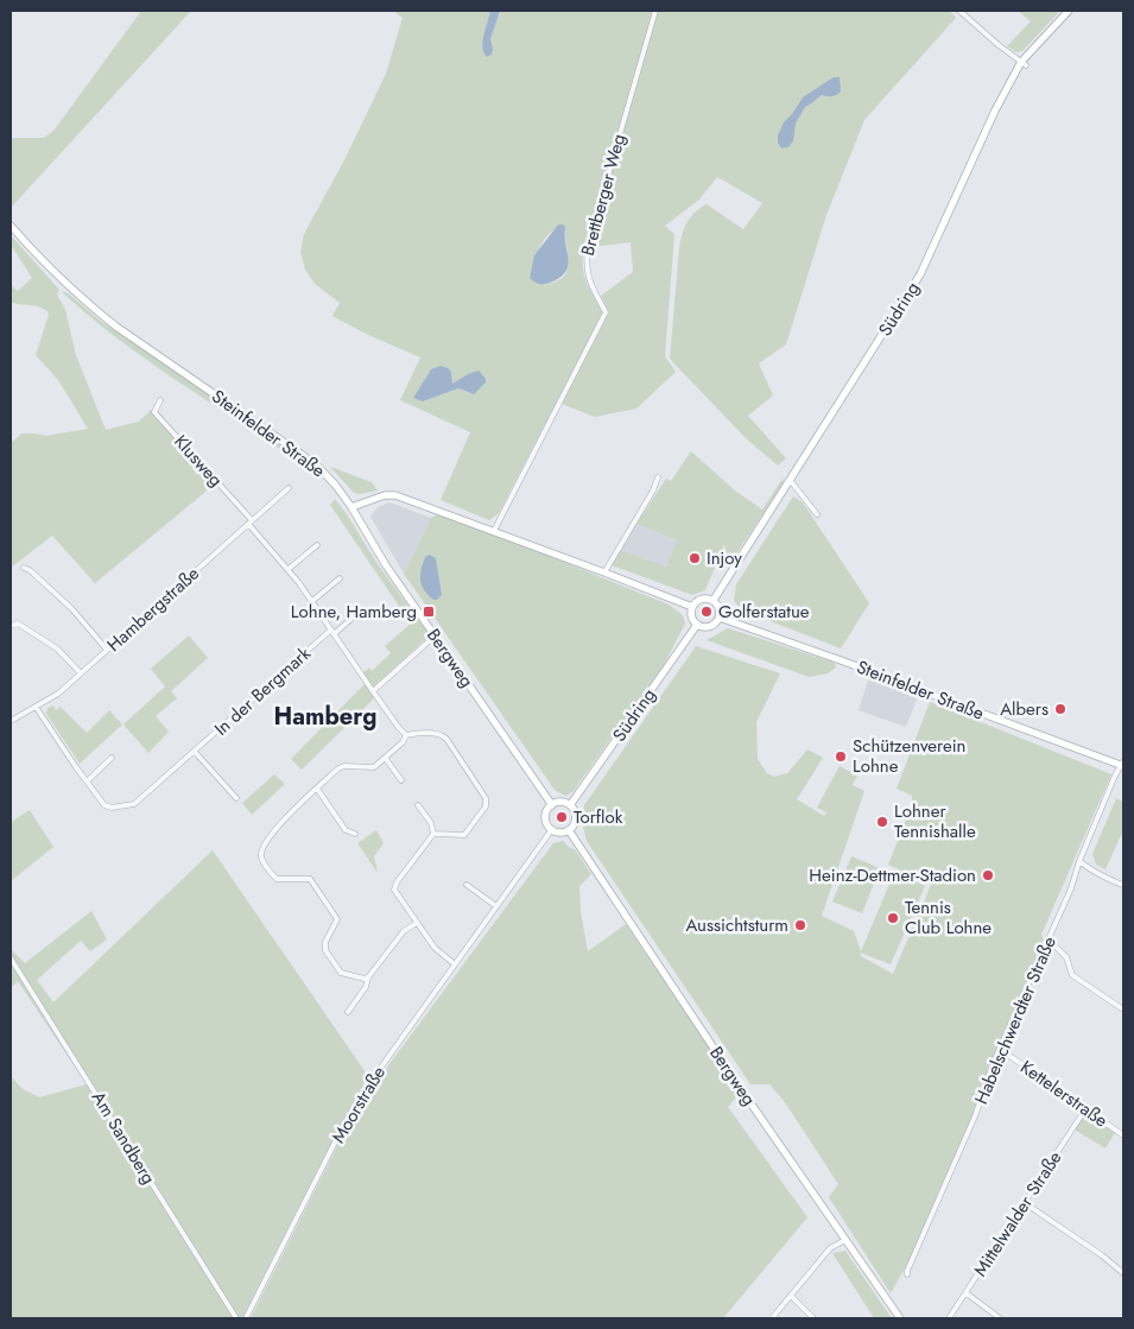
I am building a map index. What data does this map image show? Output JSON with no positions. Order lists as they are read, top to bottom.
{
  "streets": {
    "main road": ["Südring", "Steinfelder Straße", "Bergweg"],
    "street": [
      "Brettberger Weg",
      "Klusweg",
      "Hambergstraße",
      "In der Bergmark",
      "Habelschwerdter Straße",
      "Kettelerstraße",
      "Moorstraße",
      "Am Sandberg",
      "Mittelwalder Straße"
    ]
  },
  "crossings": [
    ["Südring", "Steinfelder Straße"],
    ["Südring", "Bergweg"],
    ["Südring", "Moorstraße"],
    ["Steinfelder Straße", "Bergweg"],
    ["Steinfelder Straße", "Habelschwerdter Straße"],
    ["Klusweg", "Hambergstraße"],
    ["Hambergstraße", "In der Bergmark"],
    ["Bergweg", "Moorstraße"],
    ["Kettelerstraße", "Mittelwalder Straße"]
  ],
  "districts": ["Hamberg"],
  "places": {
    "other": [
      "Injoy",
      "Golferstatue",
      "Albers",
      "Schützenverein Lohne",
      "Torflok",
      "Lohner Tennishalle",
      "Heinz-Dettmer-Stadion",
      "Tennis Club Lohne",
      "Aussichtsturm"
    ],
    "transit": ["Lohne, Hamberg"]
  }
}
